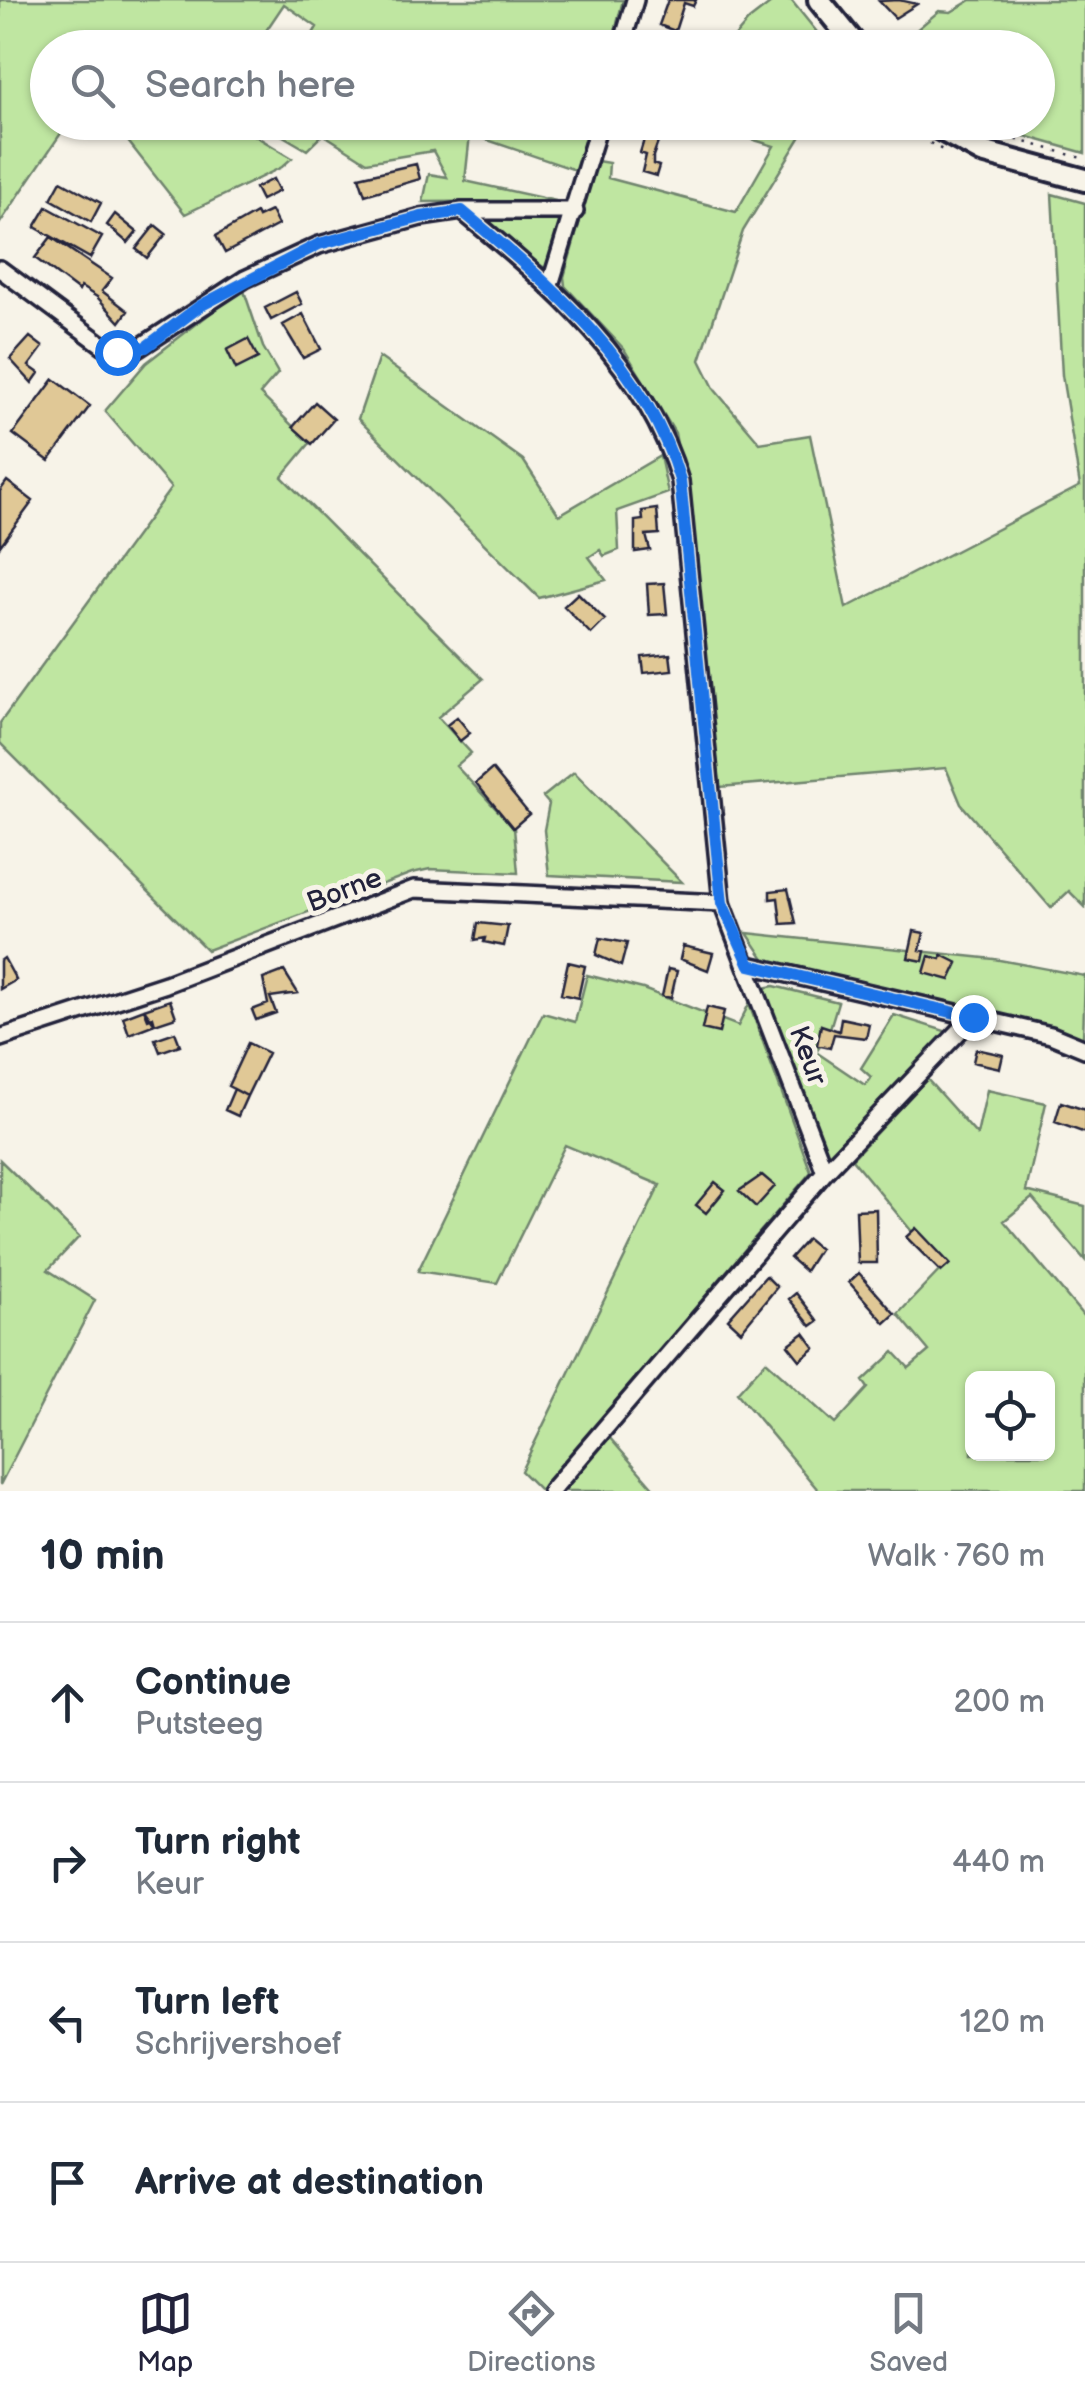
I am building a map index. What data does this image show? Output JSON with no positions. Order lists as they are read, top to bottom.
{
  "streets": {
    "street": ["Borne", "Keur"]
  },
  "crossings": [
    ["Borne", "Keur"]
  ],
  "page": {
    "search": "Search here",
    "heading": ["10 min", "Walk · 760 m"],
    "list": [
      ["Continue", "Putsteeg", "200 m"],
      ["Turn right", "Keur", "440 m"],
      ["Turn left", "Schrijvershoef", "120 m"],
      "Arrive at destination"
    ],
    "nav": ["Map", "Directions", "Saved"]
  }
}
